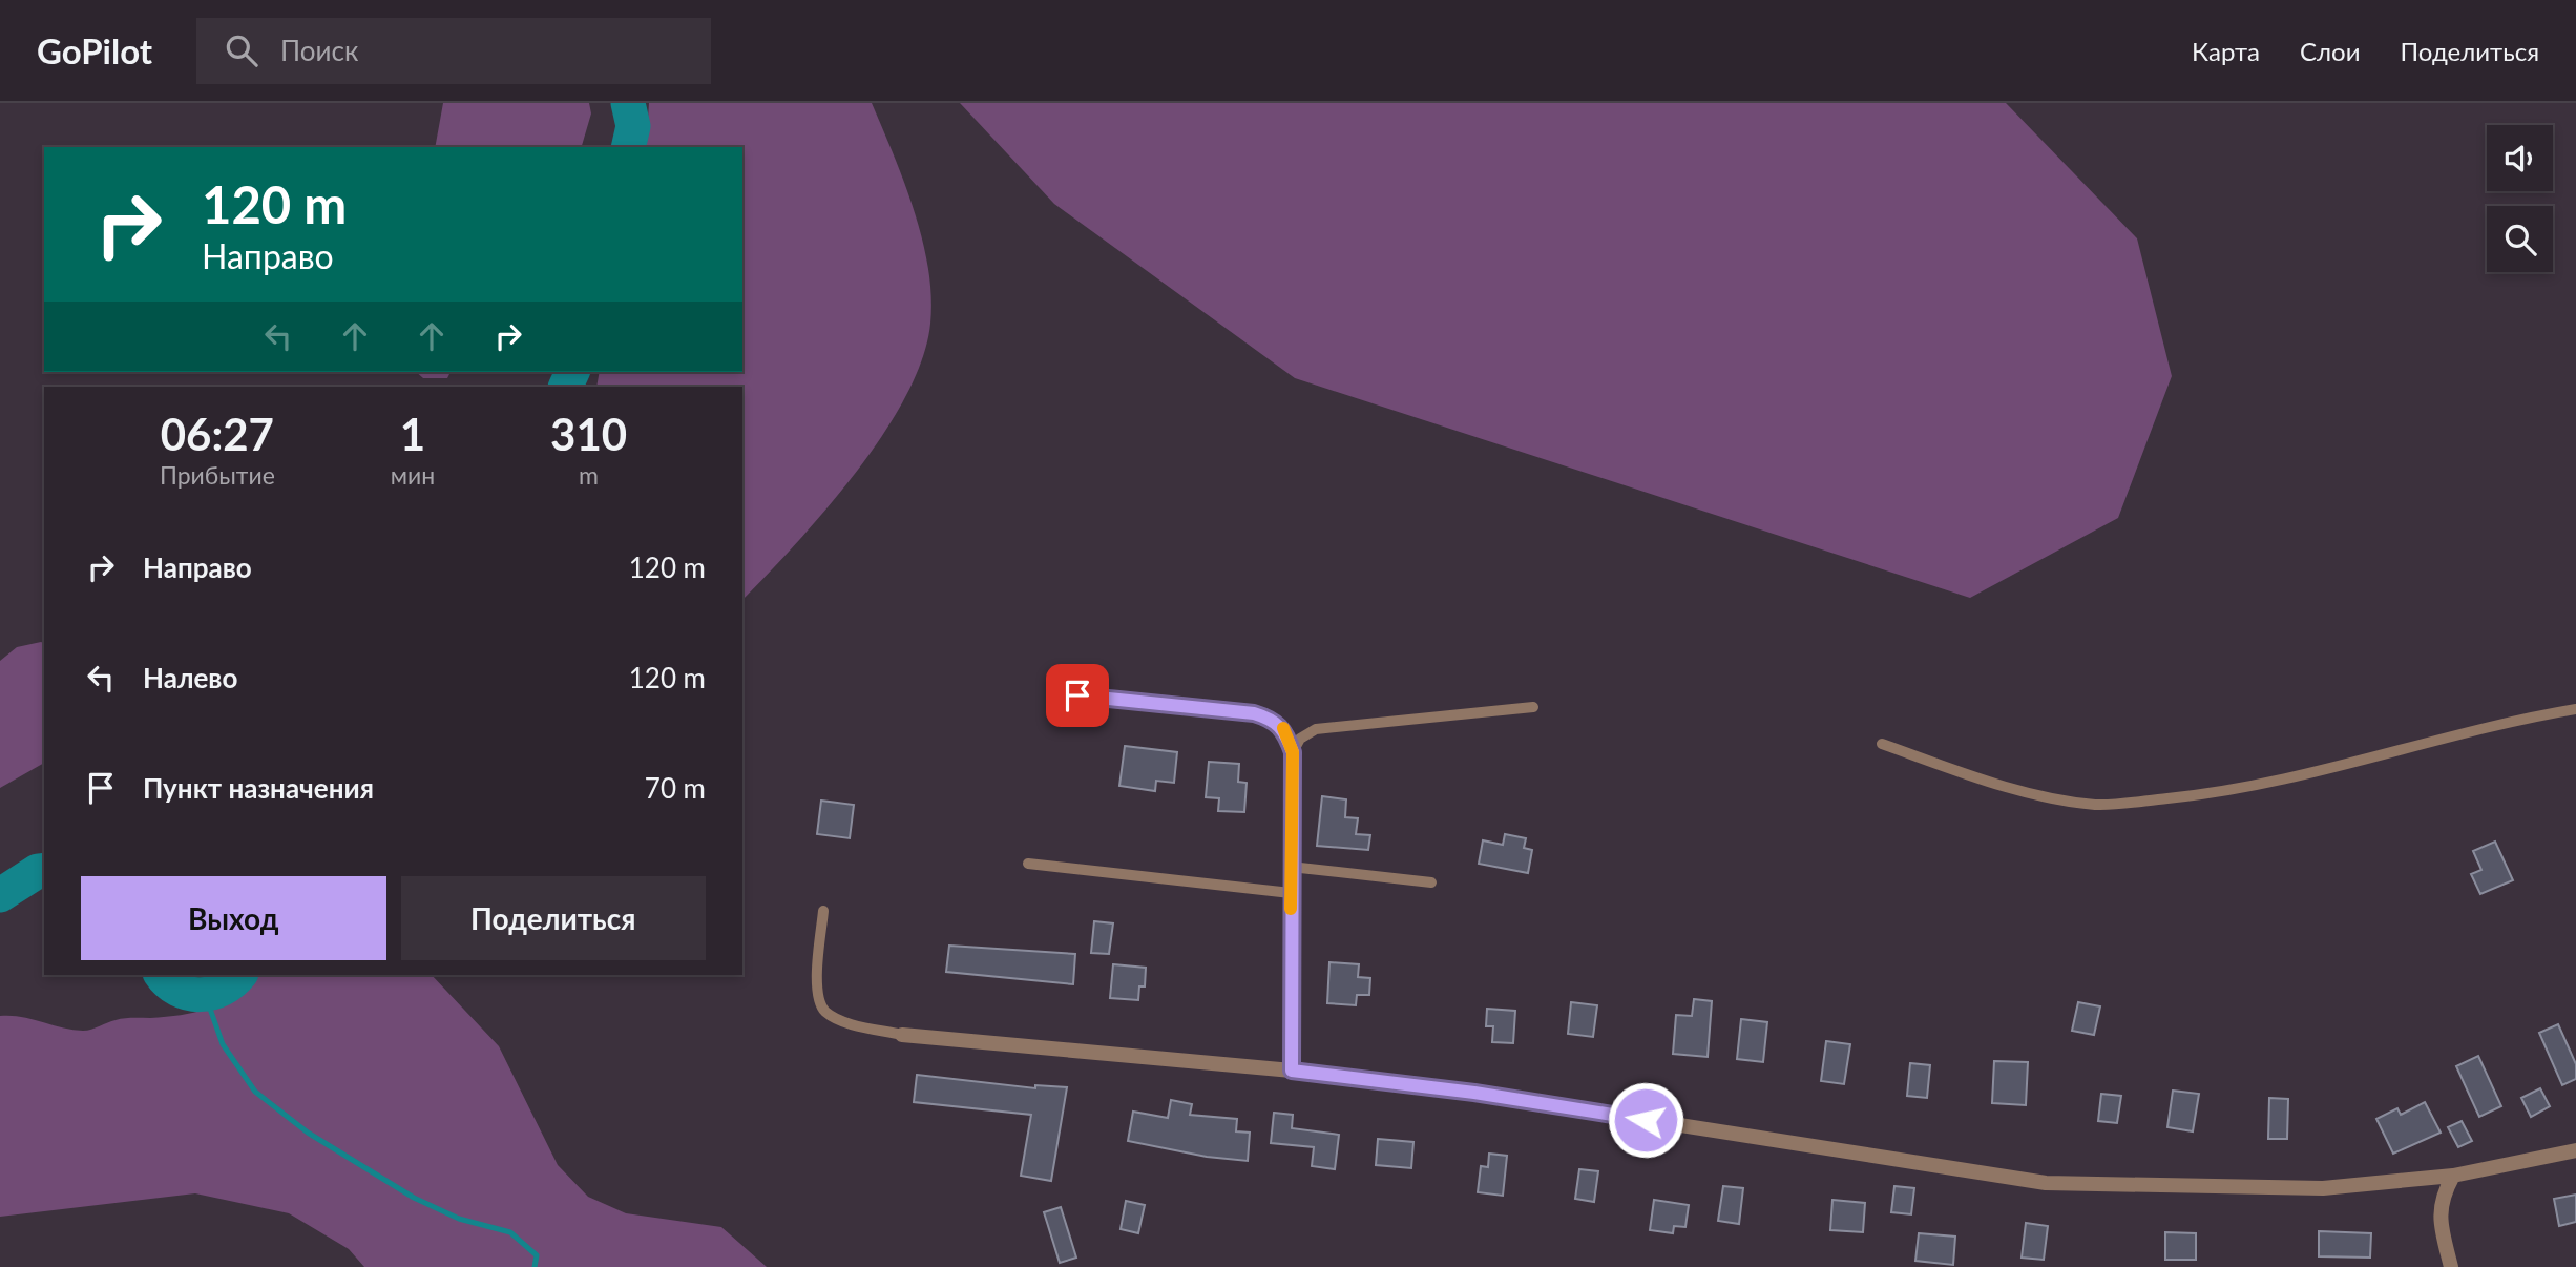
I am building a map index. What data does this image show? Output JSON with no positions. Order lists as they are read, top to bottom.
{
  "page": {
    "header": "GoPilot",
    "search": "Поиск",
    "nav": ["Карта", "Слои", "Поделиться"],
    "turn": ["120 m", "Направо"],
    "eta": [
      "06:27",
      "Прибытие",
      "1",
      "мин",
      "310",
      "m"
    ],
    "list": [
      {
        "name": "Направо",
        "value": "120 m"
      },
      {
        "name": "Налево",
        "value": "120 m"
      },
      {
        "name": "Пункт назначения",
        "value": "70 m"
      }
    ],
    "buttons": ["Выход", "Поделиться"]
  }
}
